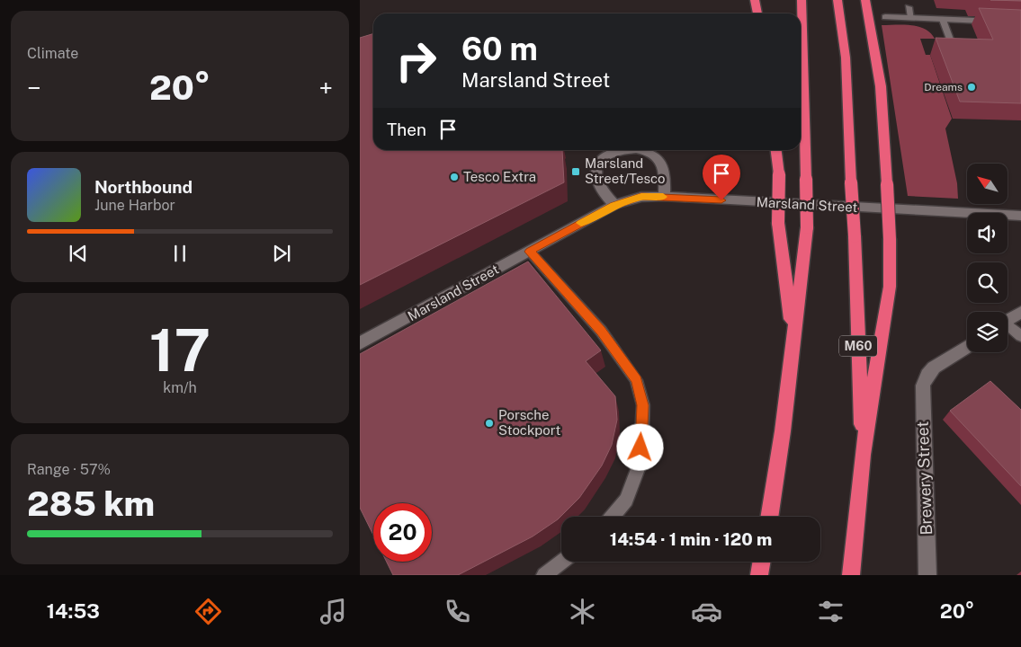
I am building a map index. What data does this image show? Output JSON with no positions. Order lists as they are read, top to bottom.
{
  "streets": {
    "highway": ["M60"],
    "street": ["Marsland Street", "Brewery Street"]
  },
  "places": {
    "other": ["Dreams", "Tesco Extra", "Porsche Stockport"],
    "transit": ["Marsland Street/Tesco"]
  },
  "north": "top left",
  "page": {
    "tile": [
      "Climate",
      ["17", "km/h"],
      ["Range · 57%", "285 km"]
    ],
    "turn": ["60 m", "Marsland Street"],
    "heat": ["−", "20°", "+"],
    "then": "Then",
    "song": ["Northbound", "June Harbor"],
    "limit": "20",
    "trip": "14:54 · 1 min · 120 m",
    "tabs": ["14:53", "20°"]
  }
}
